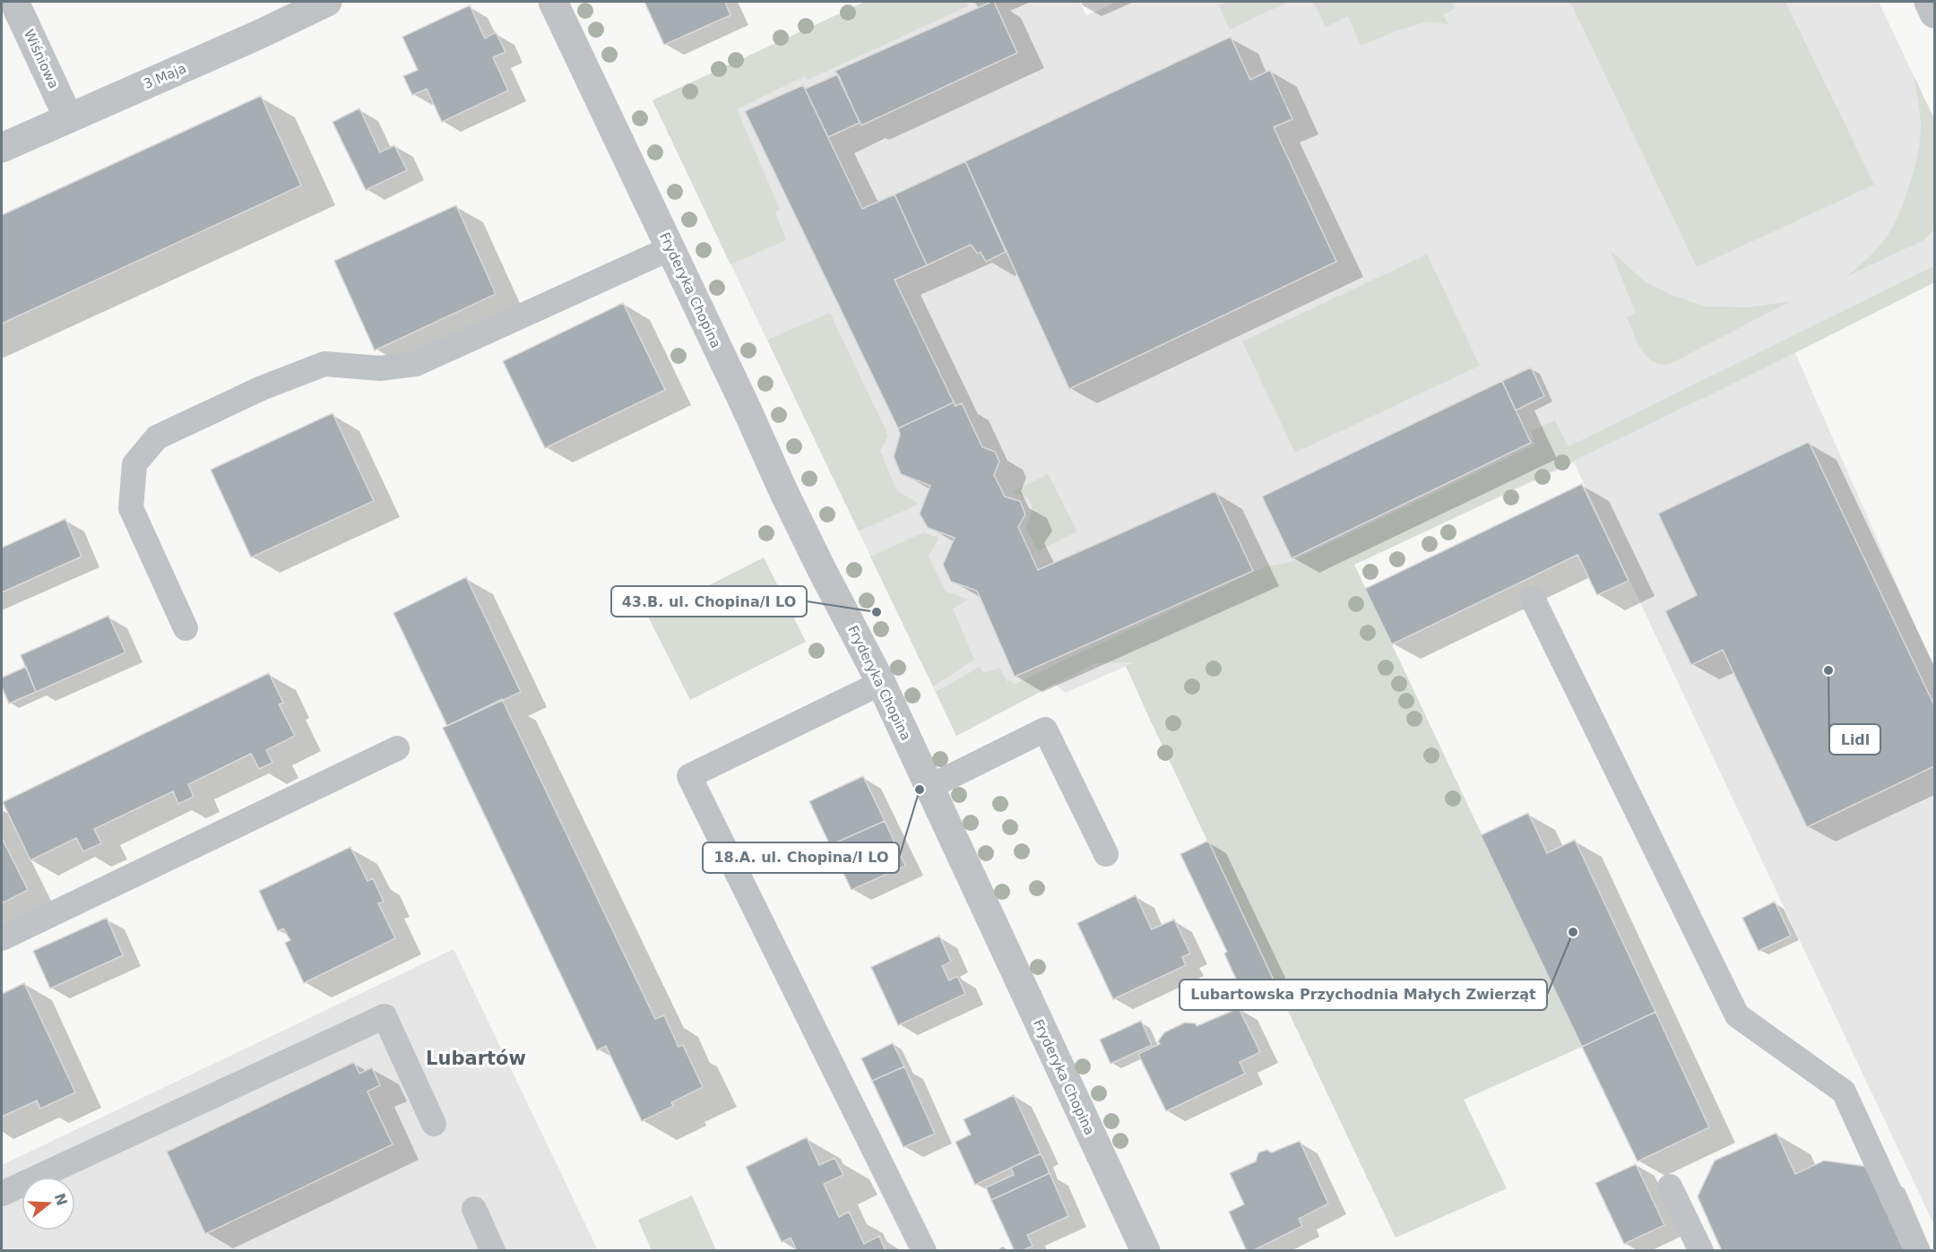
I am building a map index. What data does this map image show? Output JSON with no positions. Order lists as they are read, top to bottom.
{
  "streets": {
    "street": ["Wiśniowa", "3 Maja", "Fryderyka Chopina"]
  },
  "crossings": [
    ["Wiśniowa", "3 Maja"]
  ],
  "districts": ["Lubartów"],
  "places": [
    "43.B. ul. Chopina/I LO",
    "Lidl",
    "18.A. ul. Chopina/I LO",
    "Lubartowska Przychodnia Małych Zwierząt"
  ],
  "north": "right"
}
